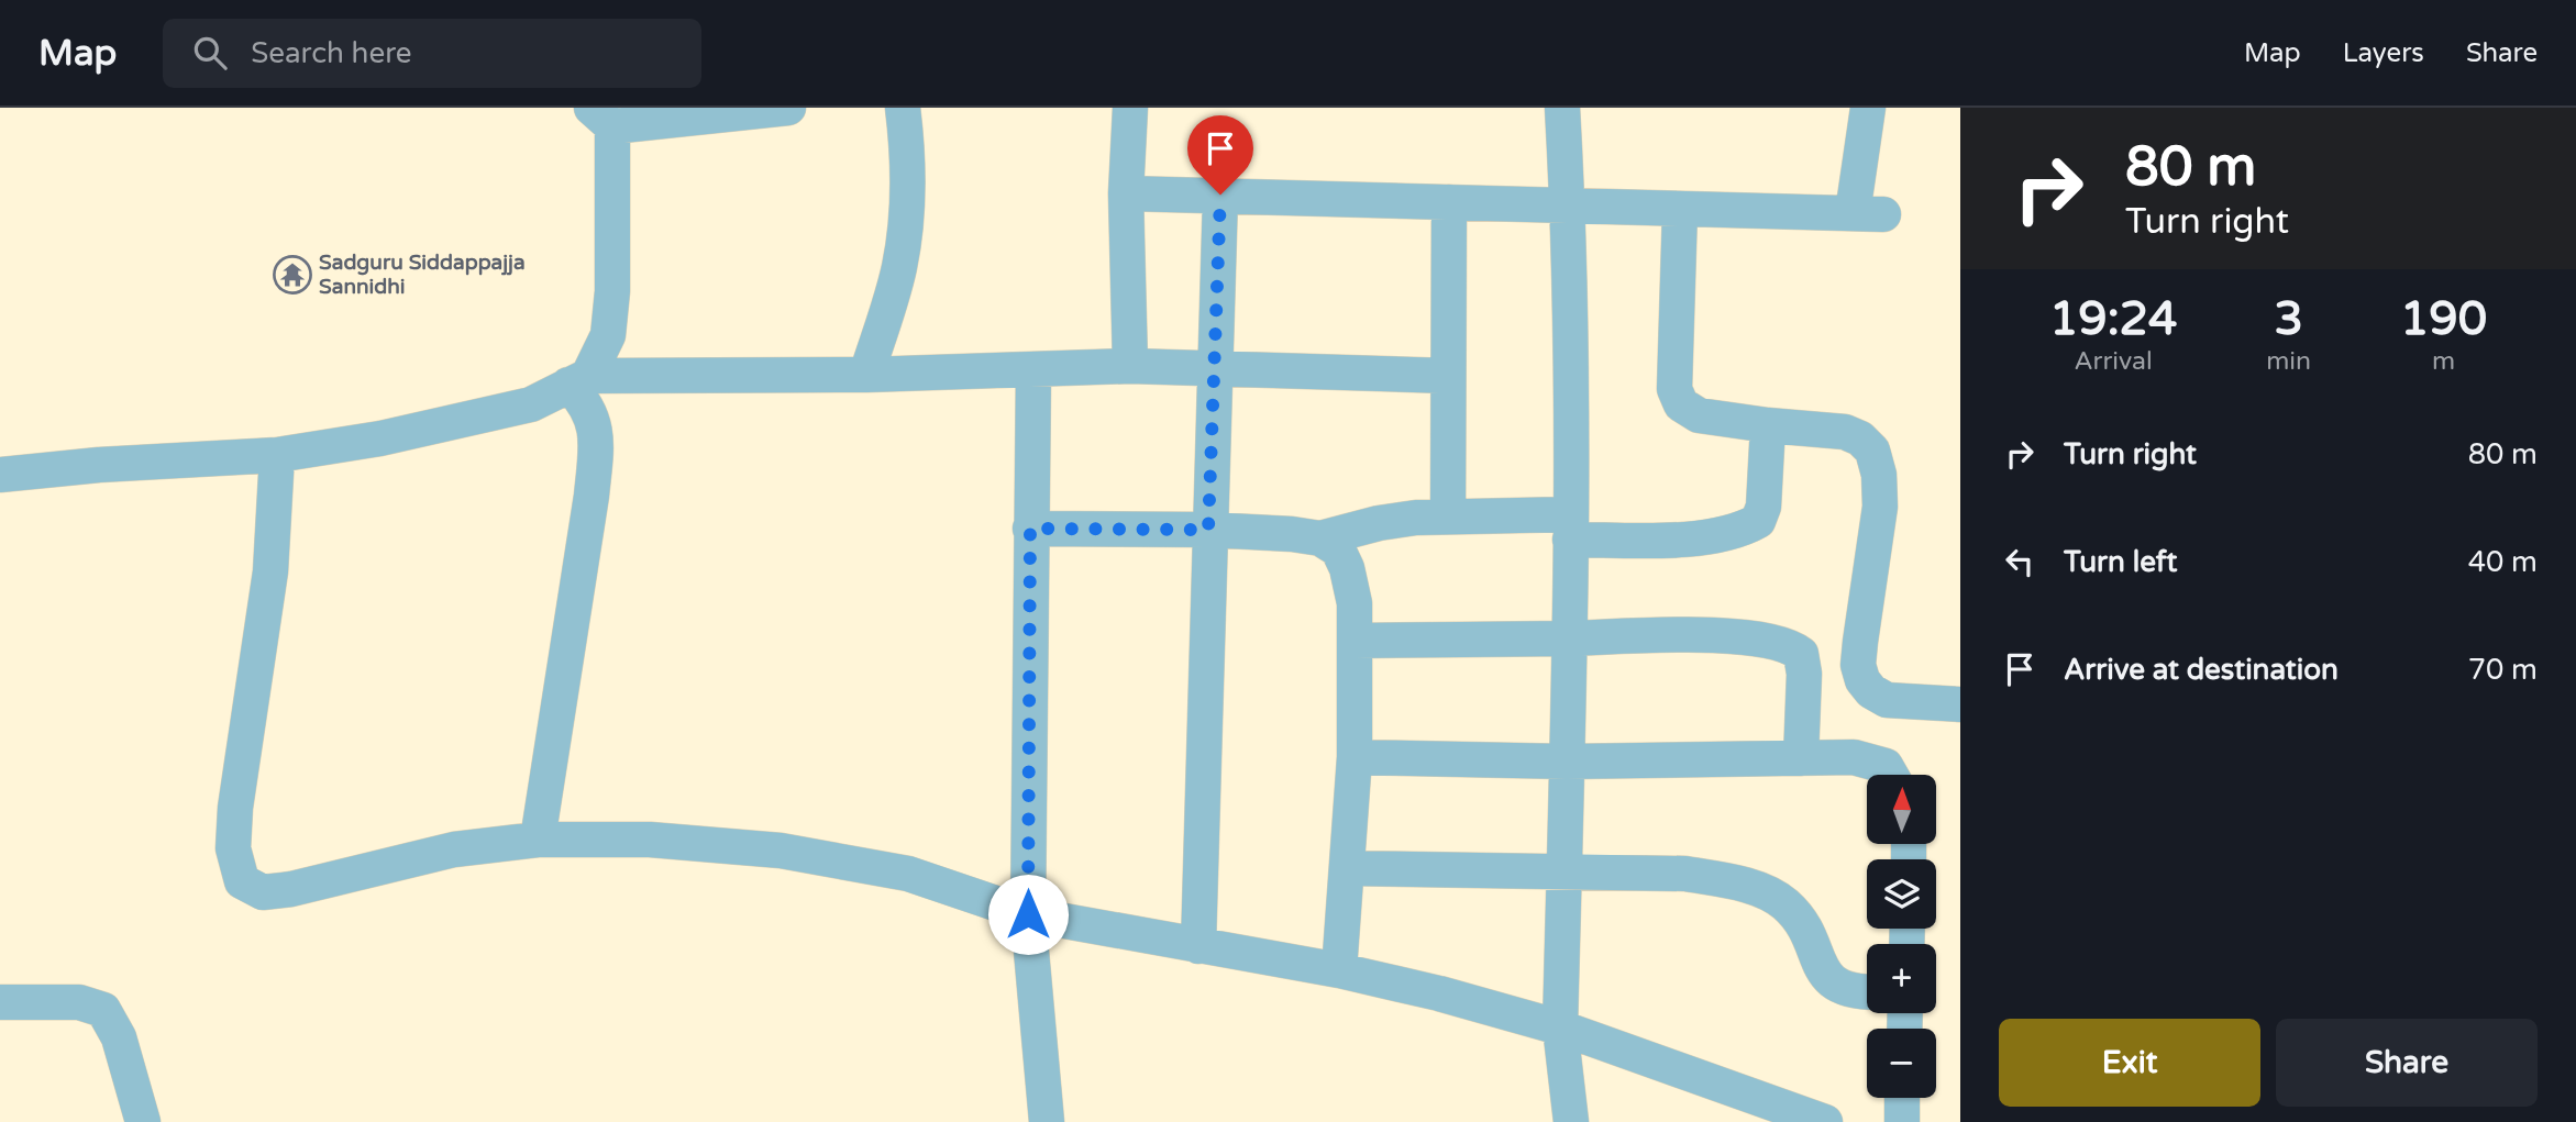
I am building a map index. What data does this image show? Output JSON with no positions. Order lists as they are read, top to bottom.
{
  "places": {
    "temple": ["Sadguru Siddappajja Sannidhi"]
  },
  "north": "top",
  "page": {
    "header": "Map",
    "search": "Search here",
    "nav": ["Map", "Layers", "Share"],
    "turn": ["80 m", "Turn right"],
    "eta": [
      "19:24",
      "Arrival",
      "3",
      "min",
      "190",
      "m"
    ],
    "list": [
      {
        "name": "Turn right",
        "value": "80 m"
      },
      {
        "name": "Turn left",
        "value": "40 m"
      },
      {
        "name": "Arrive at destination",
        "value": "70 m"
      }
    ],
    "map_buttons": ["+", "−"],
    "buttons": ["Exit", "Share"]
  }
}
